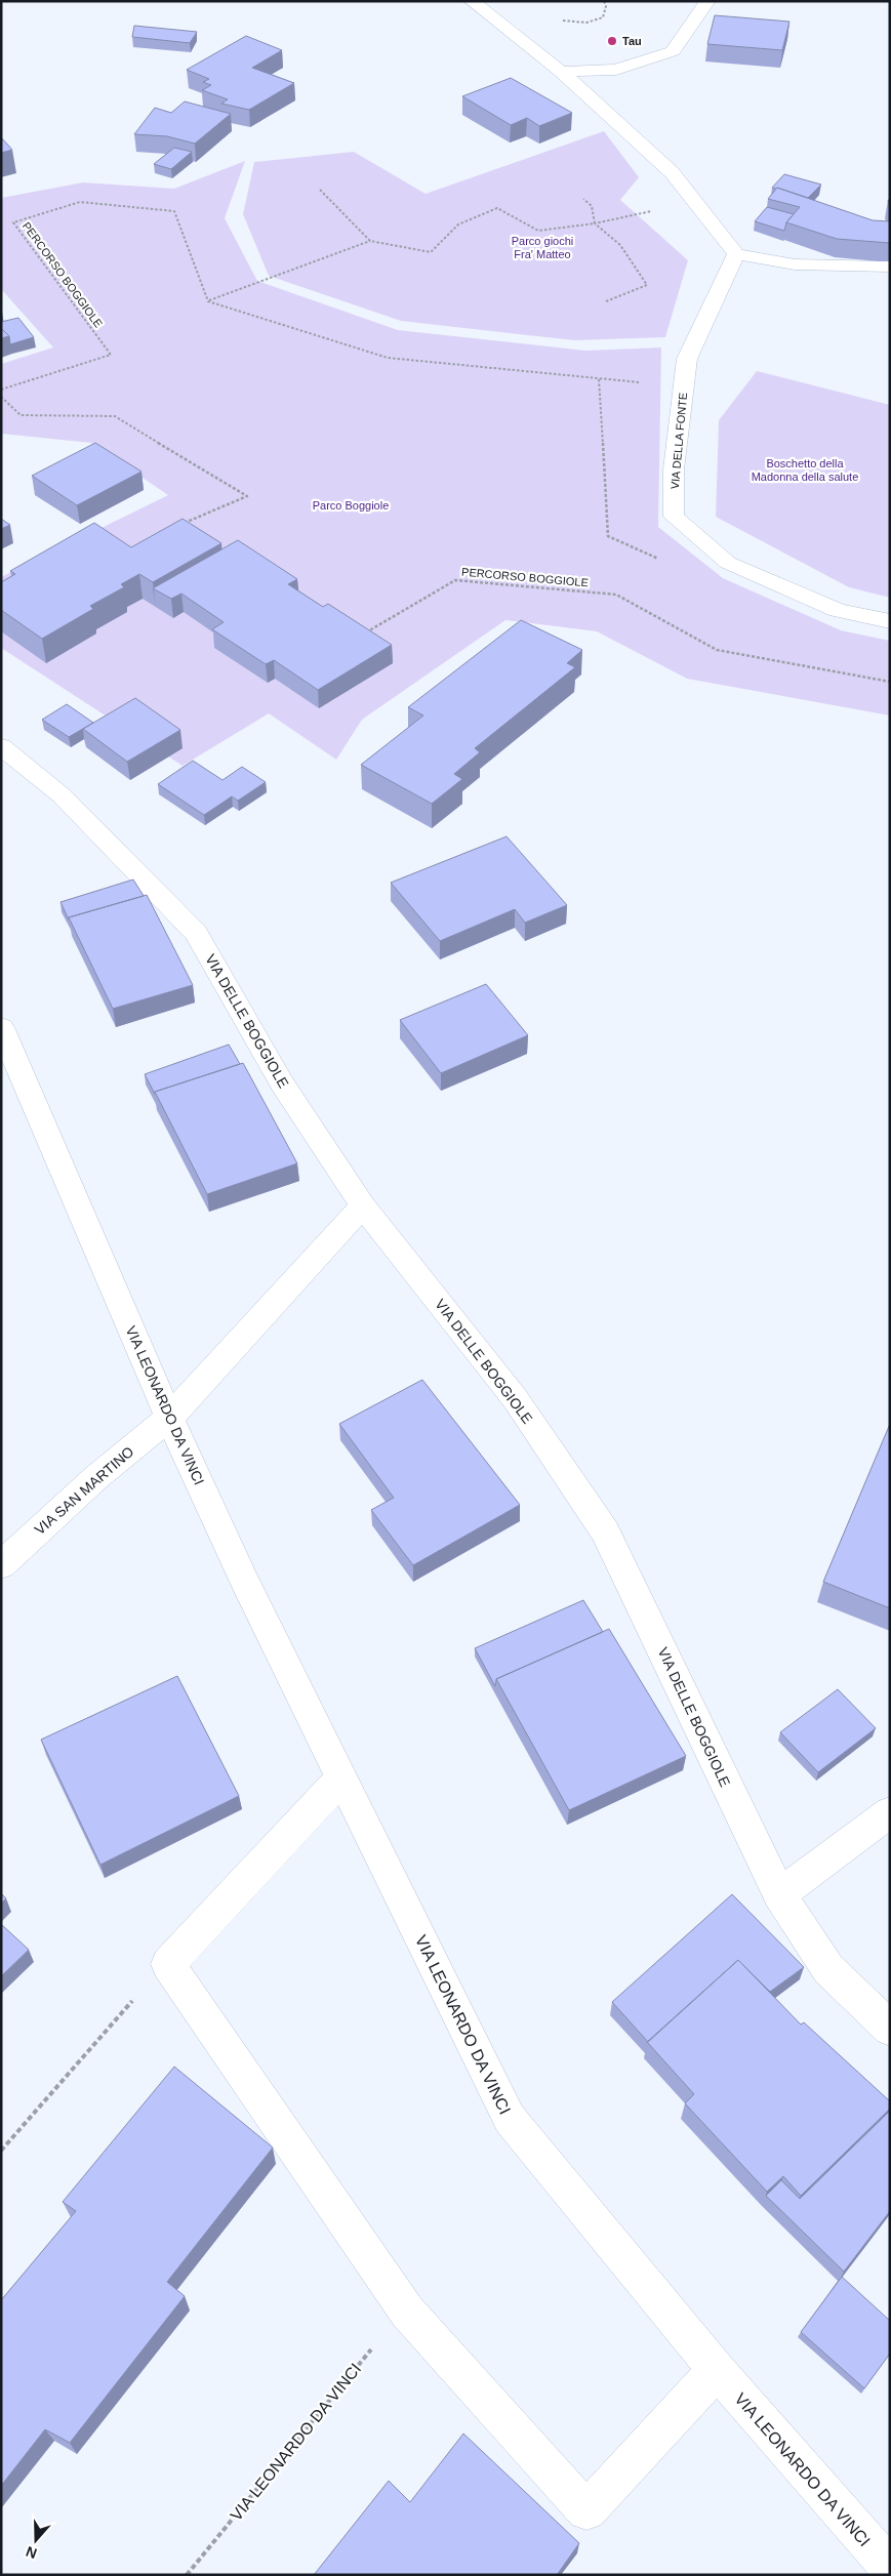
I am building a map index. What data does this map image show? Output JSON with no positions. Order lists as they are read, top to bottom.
{
  "streets": {
    "street": [
      "VIA DELLA FONTE",
      "VIA DELLE BOGGIOLE",
      "VIA LEONARDO DA VINCI",
      "VIA SAN MARTINO"
    ],
    "path": ["PERCORSO BOGGIOLE"]
  },
  "crossings": [
    ["VIA DELLE BOGGIOLE", "VIA SAN MARTINO"],
    ["VIA LEONARDO DA VINCI", "VIA SAN MARTINO"]
  ],
  "parks": ["Parco giochi Fra' Matteo", "Boschetto della Madonna della salute", "Parco Boggiole"],
  "places": ["Tau"],
  "north": "bottom"
}
